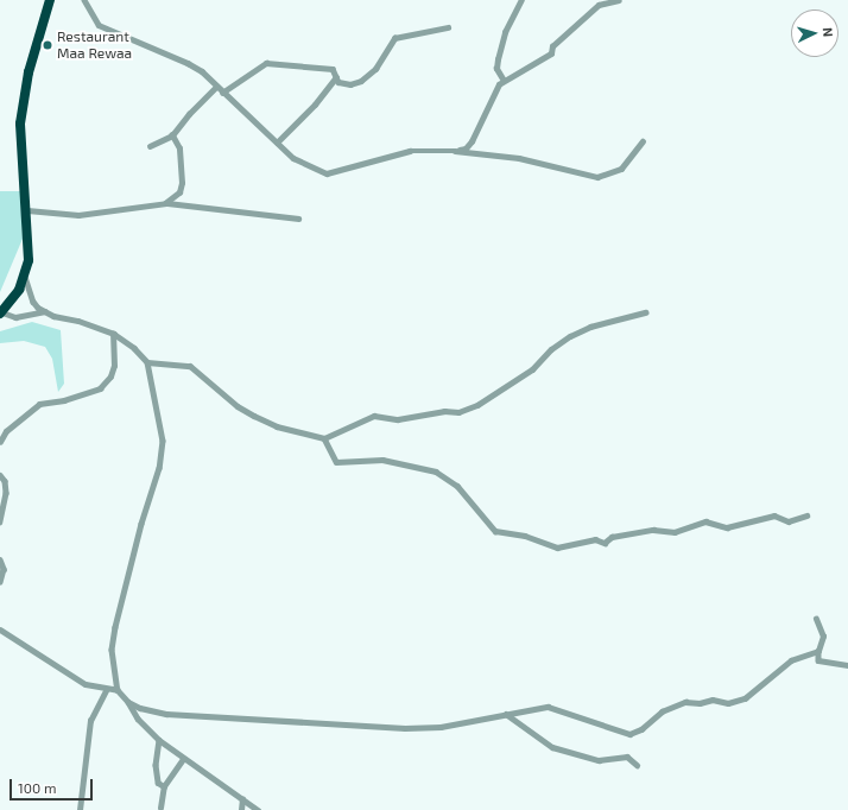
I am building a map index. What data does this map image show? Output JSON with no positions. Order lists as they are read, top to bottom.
{
  "places": ["Restaurant Maa Rewaa"],
  "scale_bar": "100 m",
  "north": "right"
}
